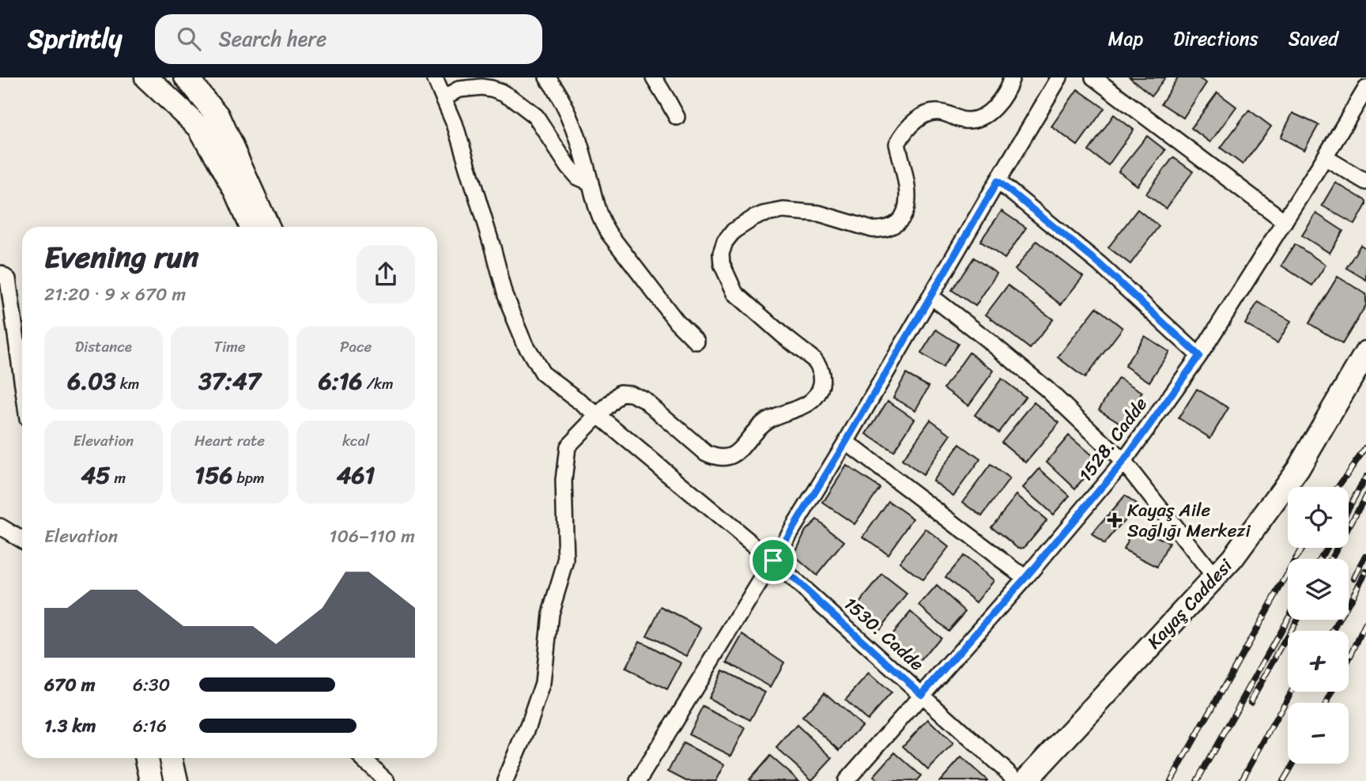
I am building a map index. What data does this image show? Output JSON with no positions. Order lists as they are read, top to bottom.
{
  "streets": {
    "street": ["1528. Cadde", "Kayaş Caddesi", "1530. Cadde"]
  },
  "crossings": [
    ["1528. Cadde", "1530. Cadde"]
  ],
  "places": {
    "health": ["Kayaş Aile Sağlığı Merkezi"]
  },
  "page": {
    "header": "Sprintly",
    "search": "Search here",
    "nav": ["Map", "Directions", "Saved"],
    "heading": ["Evening run", "21:20 · 9 × 670 m"],
    "stats": [
      ["Distance", "6.03 km"],
      ["Time", "37:47"],
      ["Pace", "6:16 /km"],
      ["Elevation", "45 m"],
      ["Heart rate", "156 bpm"],
      ["kcal", "461"]
    ],
    "map_buttons": ["+", "−"],
    "chart": ["Elevation", "106–110 m"],
    "list": [
      {
        "name": "670 m",
        "note": "6:30"
      },
      {
        "name": "1.3 km",
        "note": "6:16"
      }
    ]
  }
}
